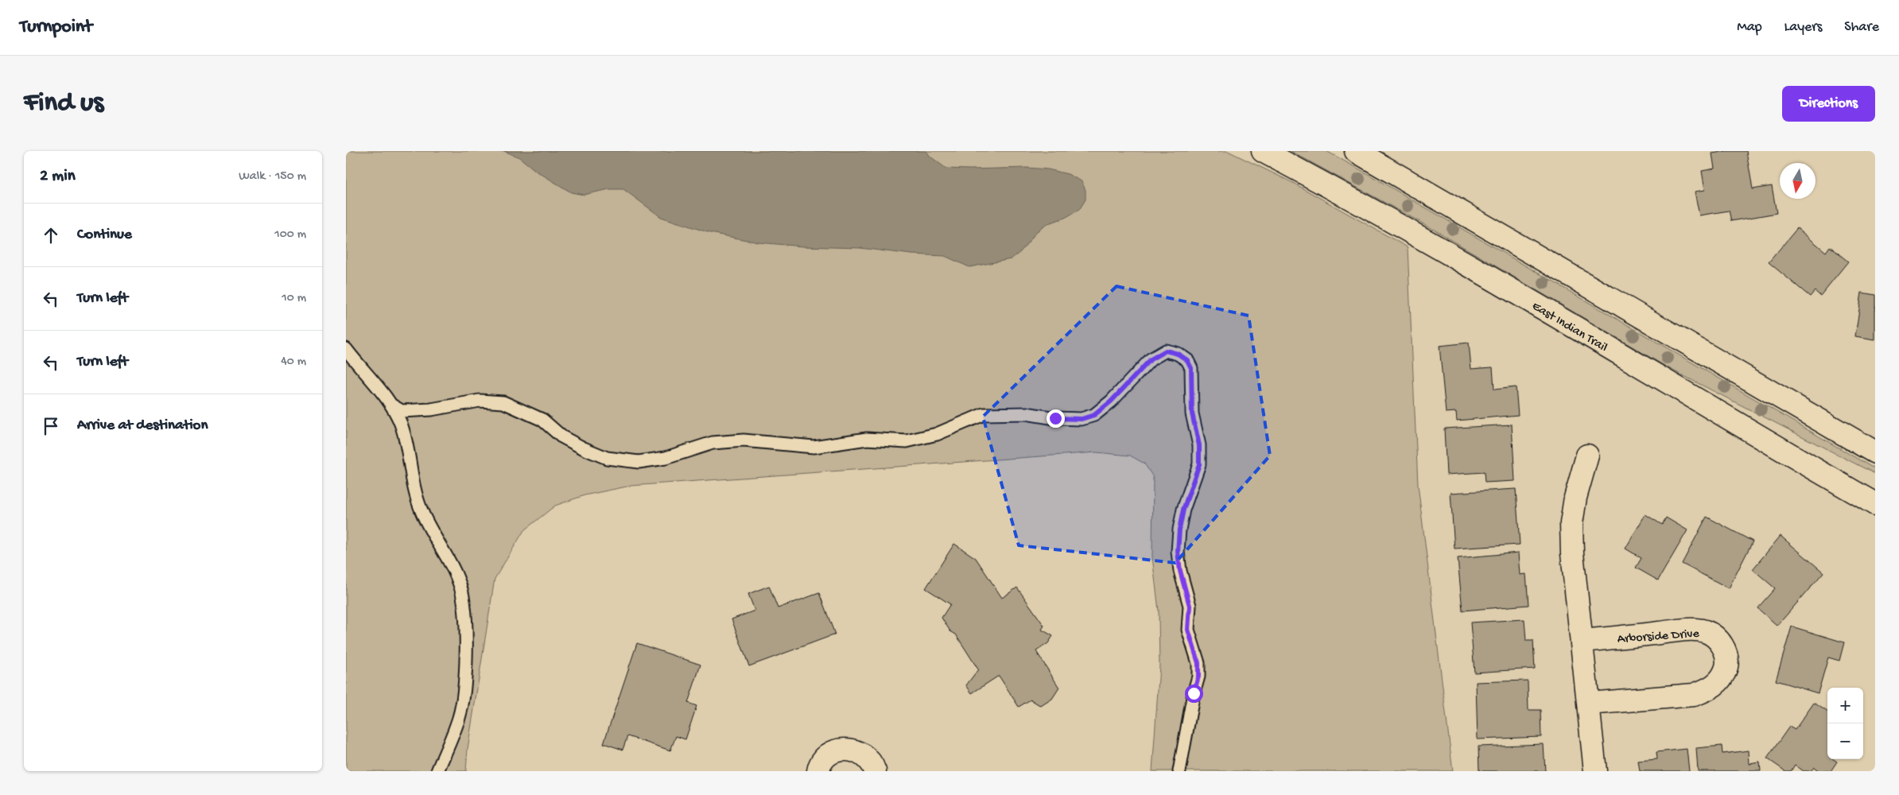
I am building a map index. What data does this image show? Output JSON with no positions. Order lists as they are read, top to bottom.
{
  "streets": {
    "main road": ["East Indian Trail", "Arborside Drive"]
  },
  "north": "bottom",
  "page": {
    "header": "Turnpoint",
    "nav": ["Map", "Layers", "Share"],
    "buttons": "Directions",
    "title": "Find us",
    "heading": ["2 min", "Walk · 150 m"],
    "list": [
      ["Continue", "100 m"],
      ["Turn left", "10 m"],
      ["Turn left", "40 m"],
      "Arrive at destination"
    ],
    "map_buttons": ["+", "−"]
  }
}
